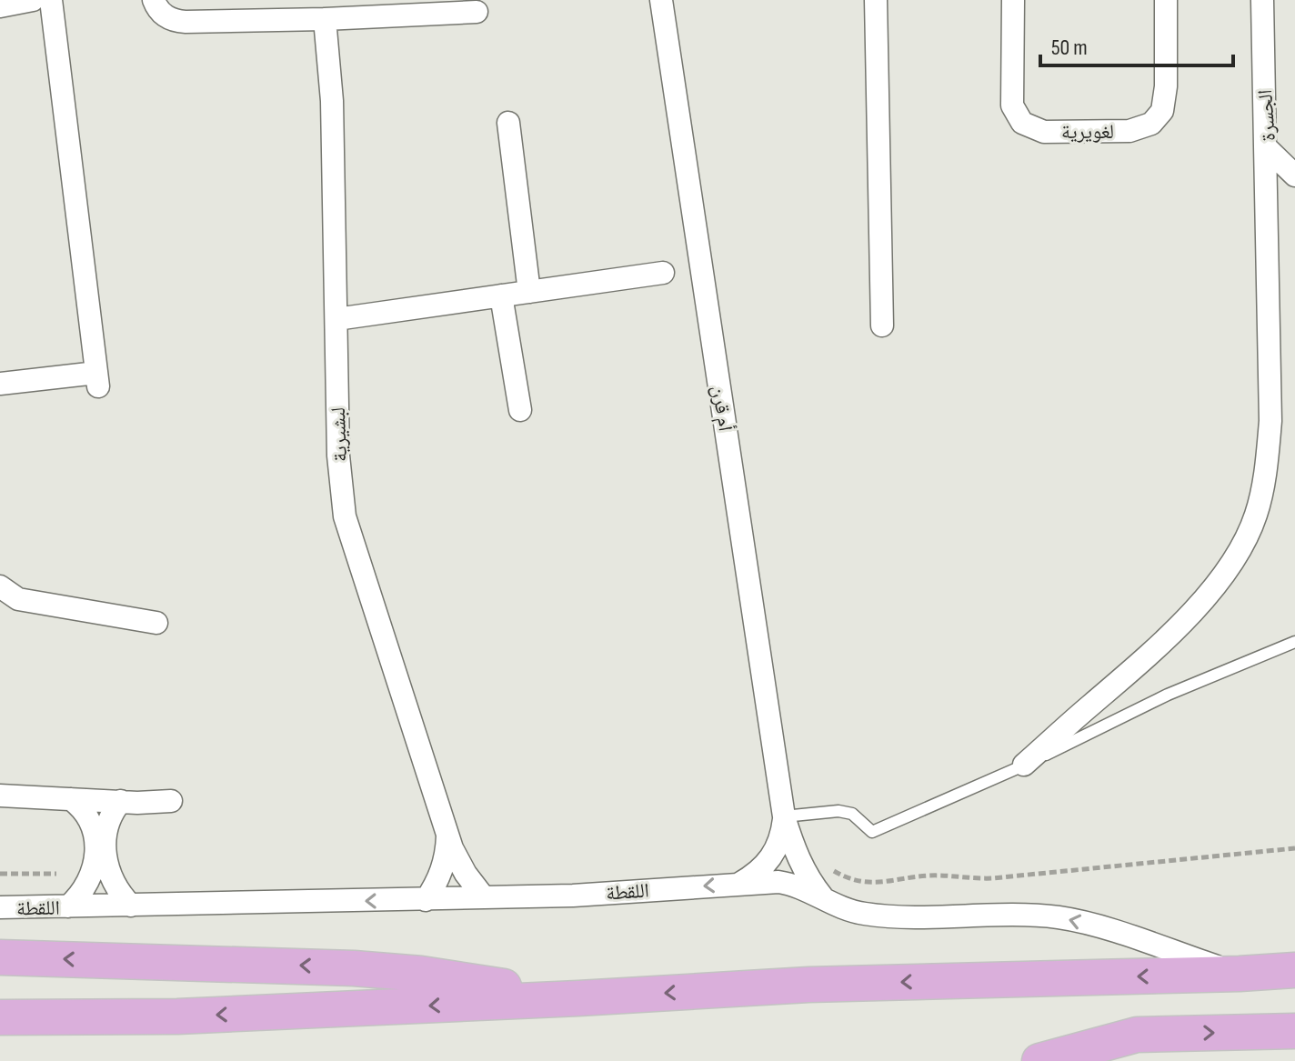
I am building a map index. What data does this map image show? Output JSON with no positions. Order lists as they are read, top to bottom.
{
  "streets": {
    "main road": ["اللقطة"],
    "street": [
      "الجسرة",
      "لغويرية",
      "أم قرن",
      "لبشيرية"
    ]
  },
  "crossings": [
    ["أم قرن", "اللقطة"],
    ["لبشيرية", "اللقطة"]
  ],
  "one_way": ["اللقطة"],
  "scale_bar": "50 m"
}
